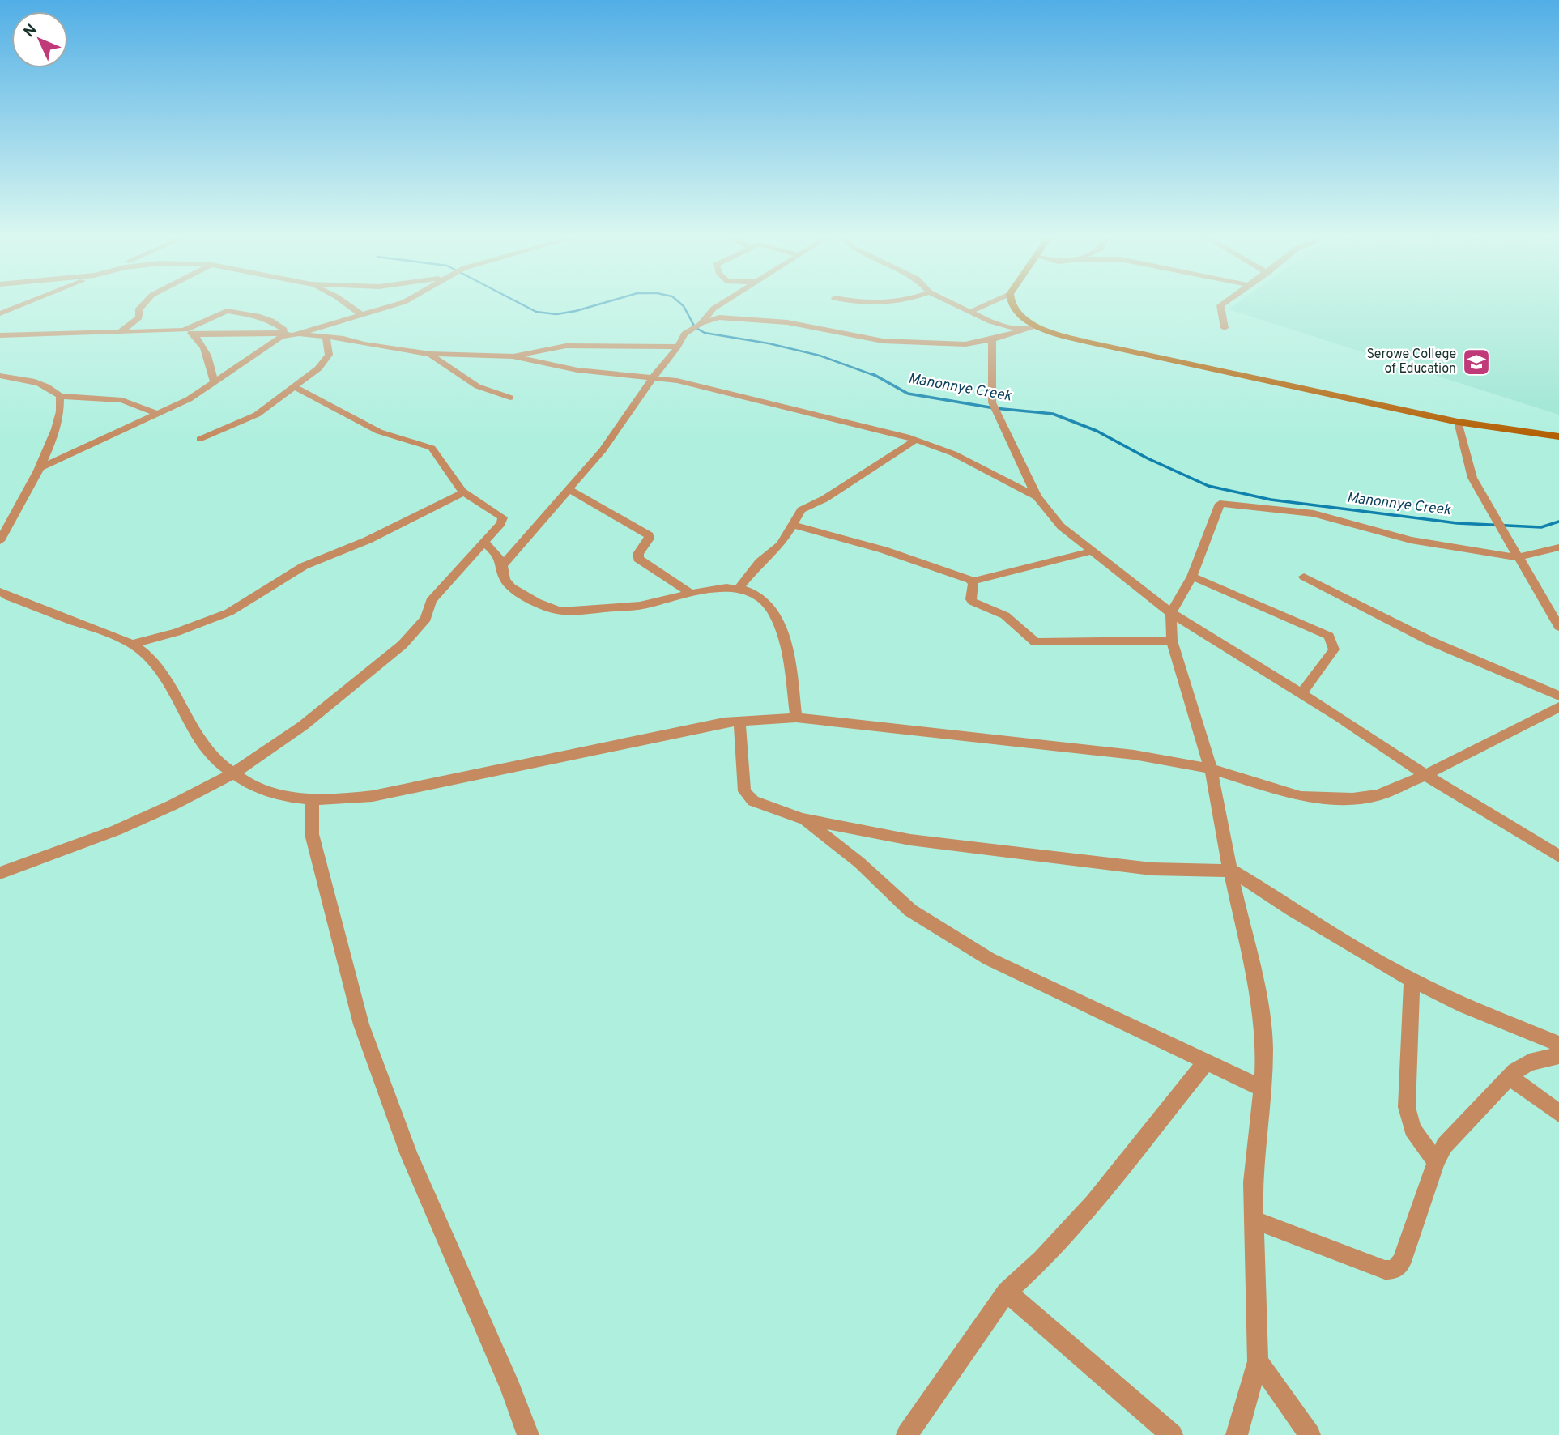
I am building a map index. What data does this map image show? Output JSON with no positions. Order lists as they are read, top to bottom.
{
  "water": ["Manonnye Creek"],
  "places": {
    "school or university": ["Serowe College of Education"]
  },
  "north": "top left"
}
